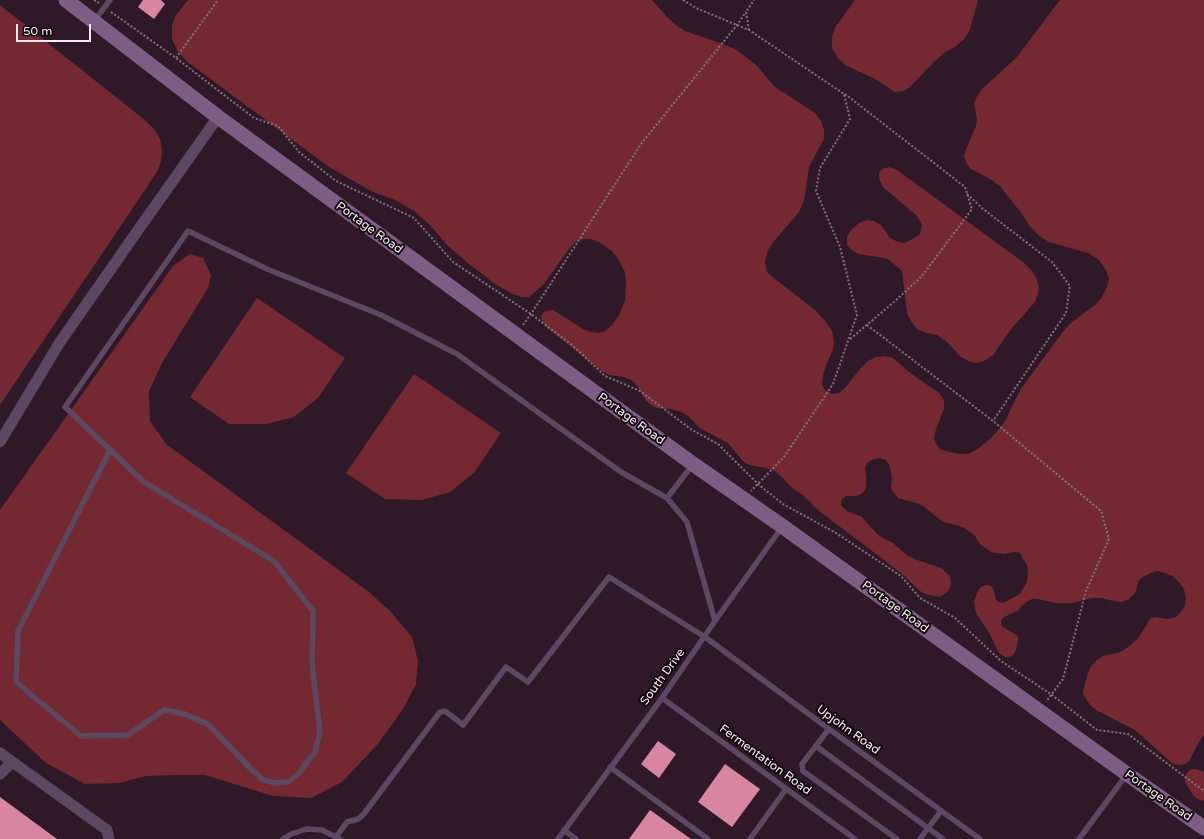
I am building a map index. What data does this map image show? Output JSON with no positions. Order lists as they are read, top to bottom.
{
  "streets": {
    "main road": ["Portage Road"],
    "lane": ["South Drive", "Upjohn Road", "Fermentation Road"]
  },
  "crossings": [
    ["Portage Road", "South Drive"],
    ["South Drive", "Upjohn Road"],
    ["South Drive", "Fermentation Road"]
  ],
  "scale_bar": "50 m"
}
